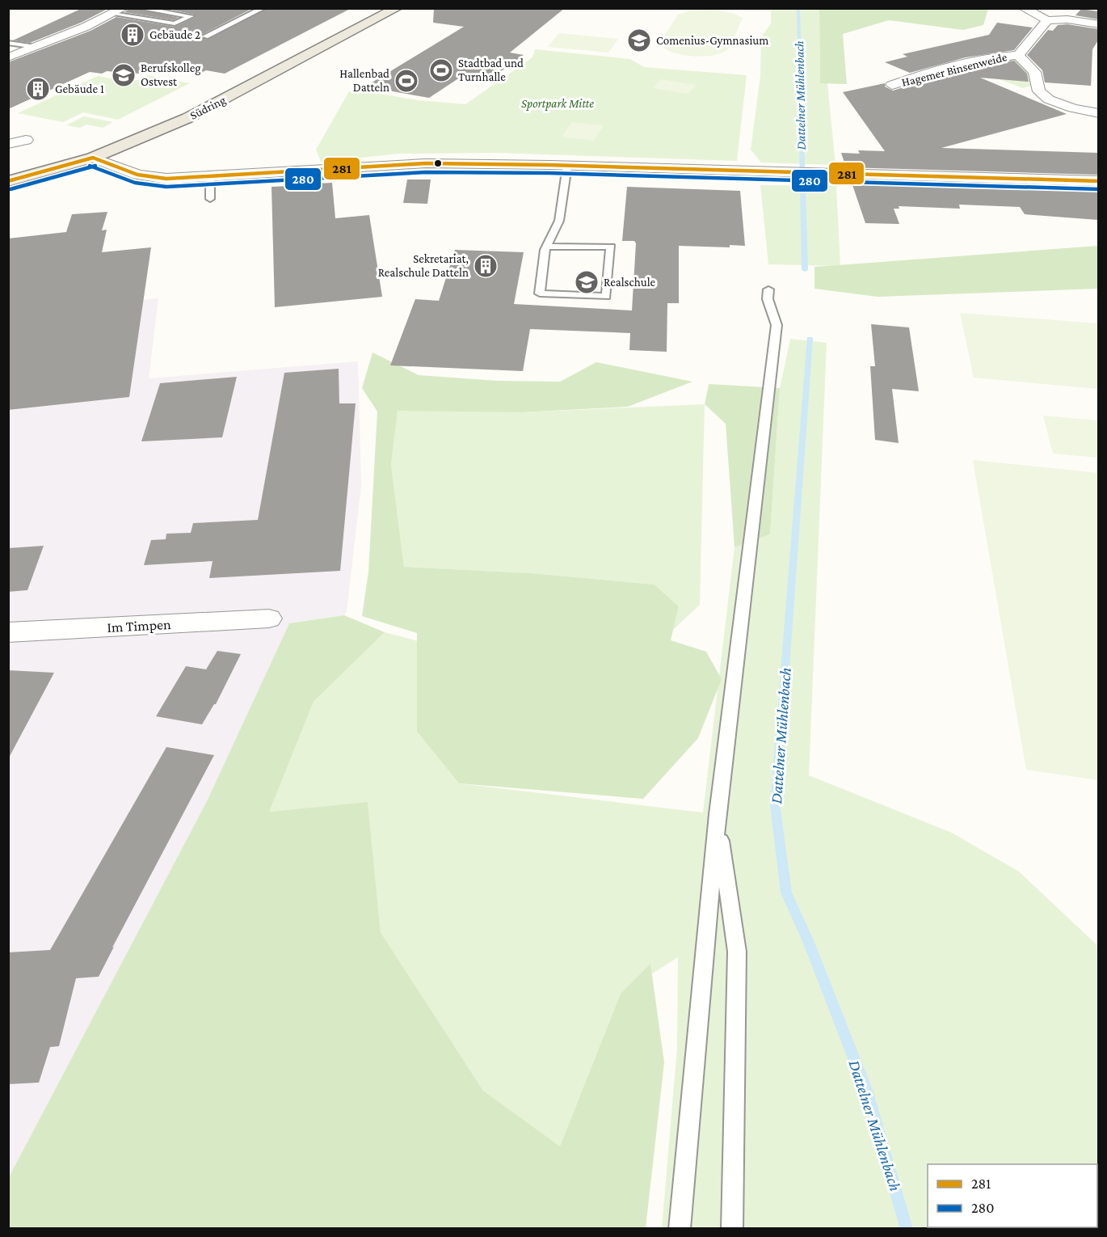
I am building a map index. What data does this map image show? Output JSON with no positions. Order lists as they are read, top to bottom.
{
  "streets": {
    "main road": ["Südring"],
    "street": ["Hagemer Binsenweide", "Im Timpen"]
  },
  "water": ["Dattelner Mühlenbach"],
  "parks": ["Sportpark Mitte"],
  "places": {
    "building": ["Gebäude 2", "Gebäude 1", "Sekretariat, Realschule Datteln"],
    "school or university": ["Comenius-Gymnasium", "Berufskolleg Ostvest", "Realschule"],
    "sports": ["Stadtbad und Turnhalle", "Hallenbad Datteln"]
  },
  "lines": ["transit line 281", "transit line 280"],
  "legend": ["281", "280"]
}
